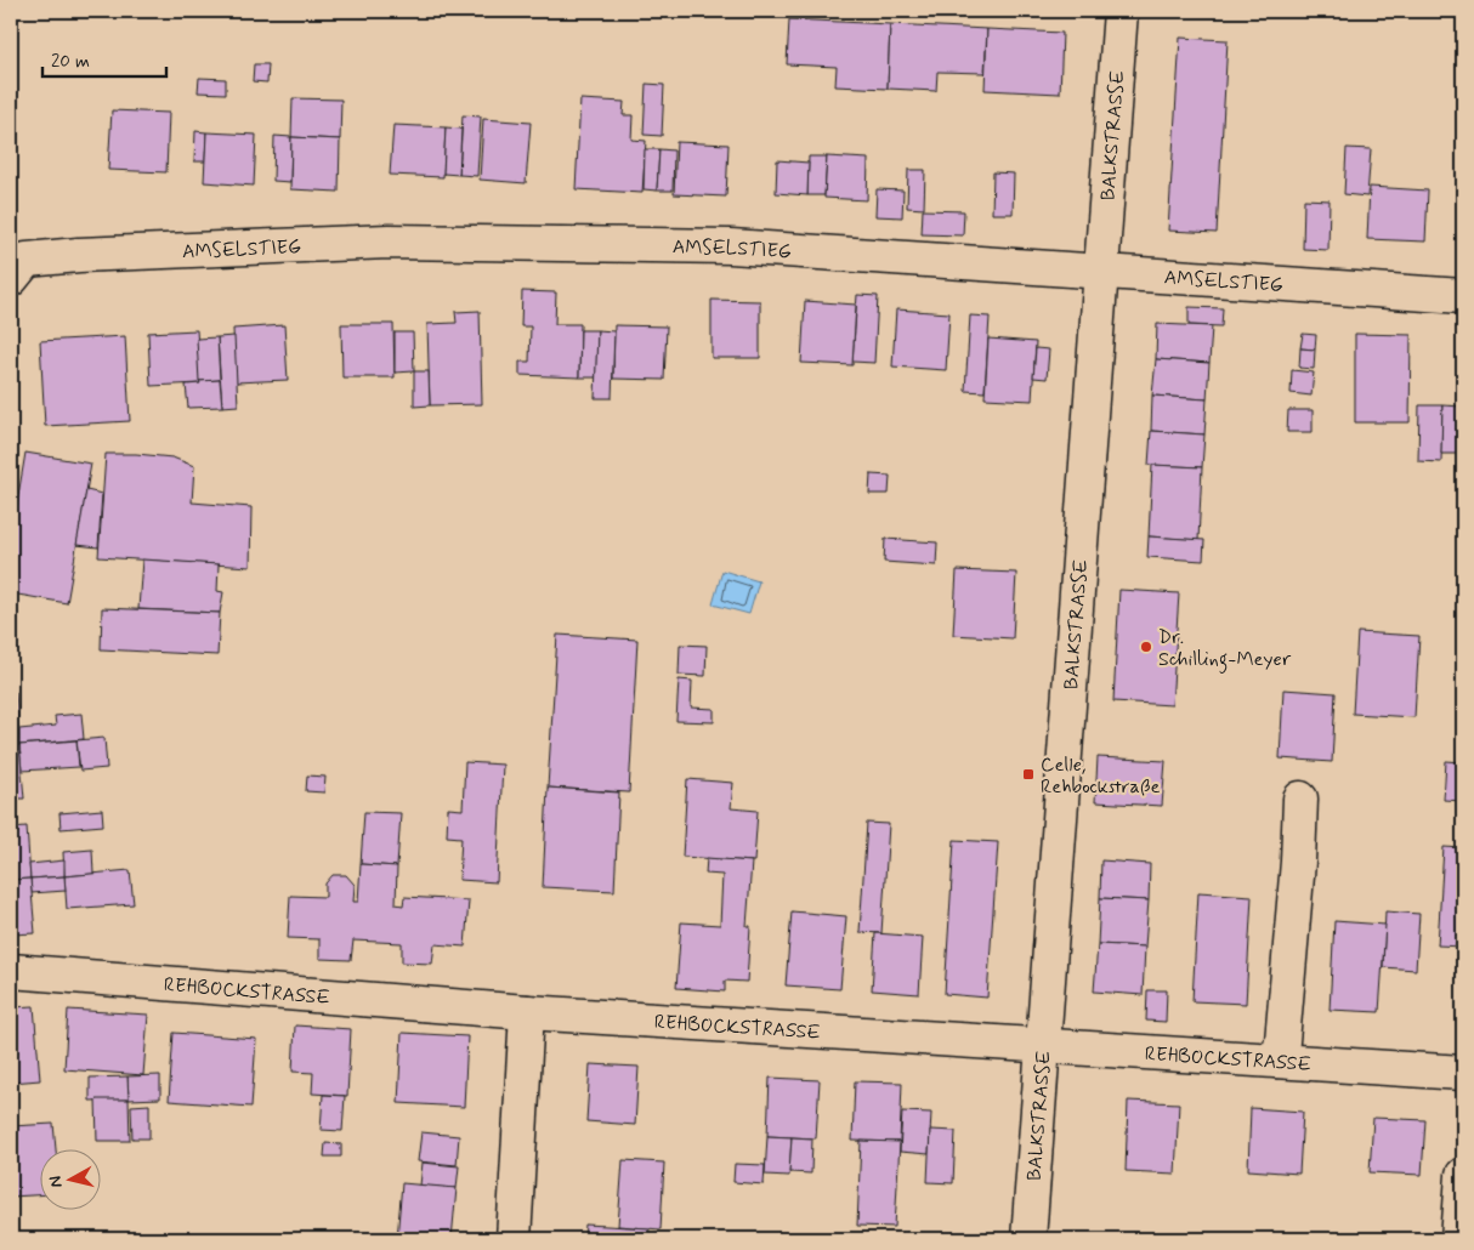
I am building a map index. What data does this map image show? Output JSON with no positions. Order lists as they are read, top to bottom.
{
  "streets": {
    "street": ["BALKSTRASSE", "AMSELSTIEG", "REHBOCKSTRASSE"]
  },
  "crossings": [
    ["BALKSTRASSE", "AMSELSTIEG"],
    ["BALKSTRASSE", "REHBOCKSTRASSE"]
  ],
  "places": {
    "other": ["Dr. Schilling-Meyer"],
    "transit": ["Celle, Rehbockstraße"]
  },
  "scale_bar": "20 m",
  "north": "left"
}
